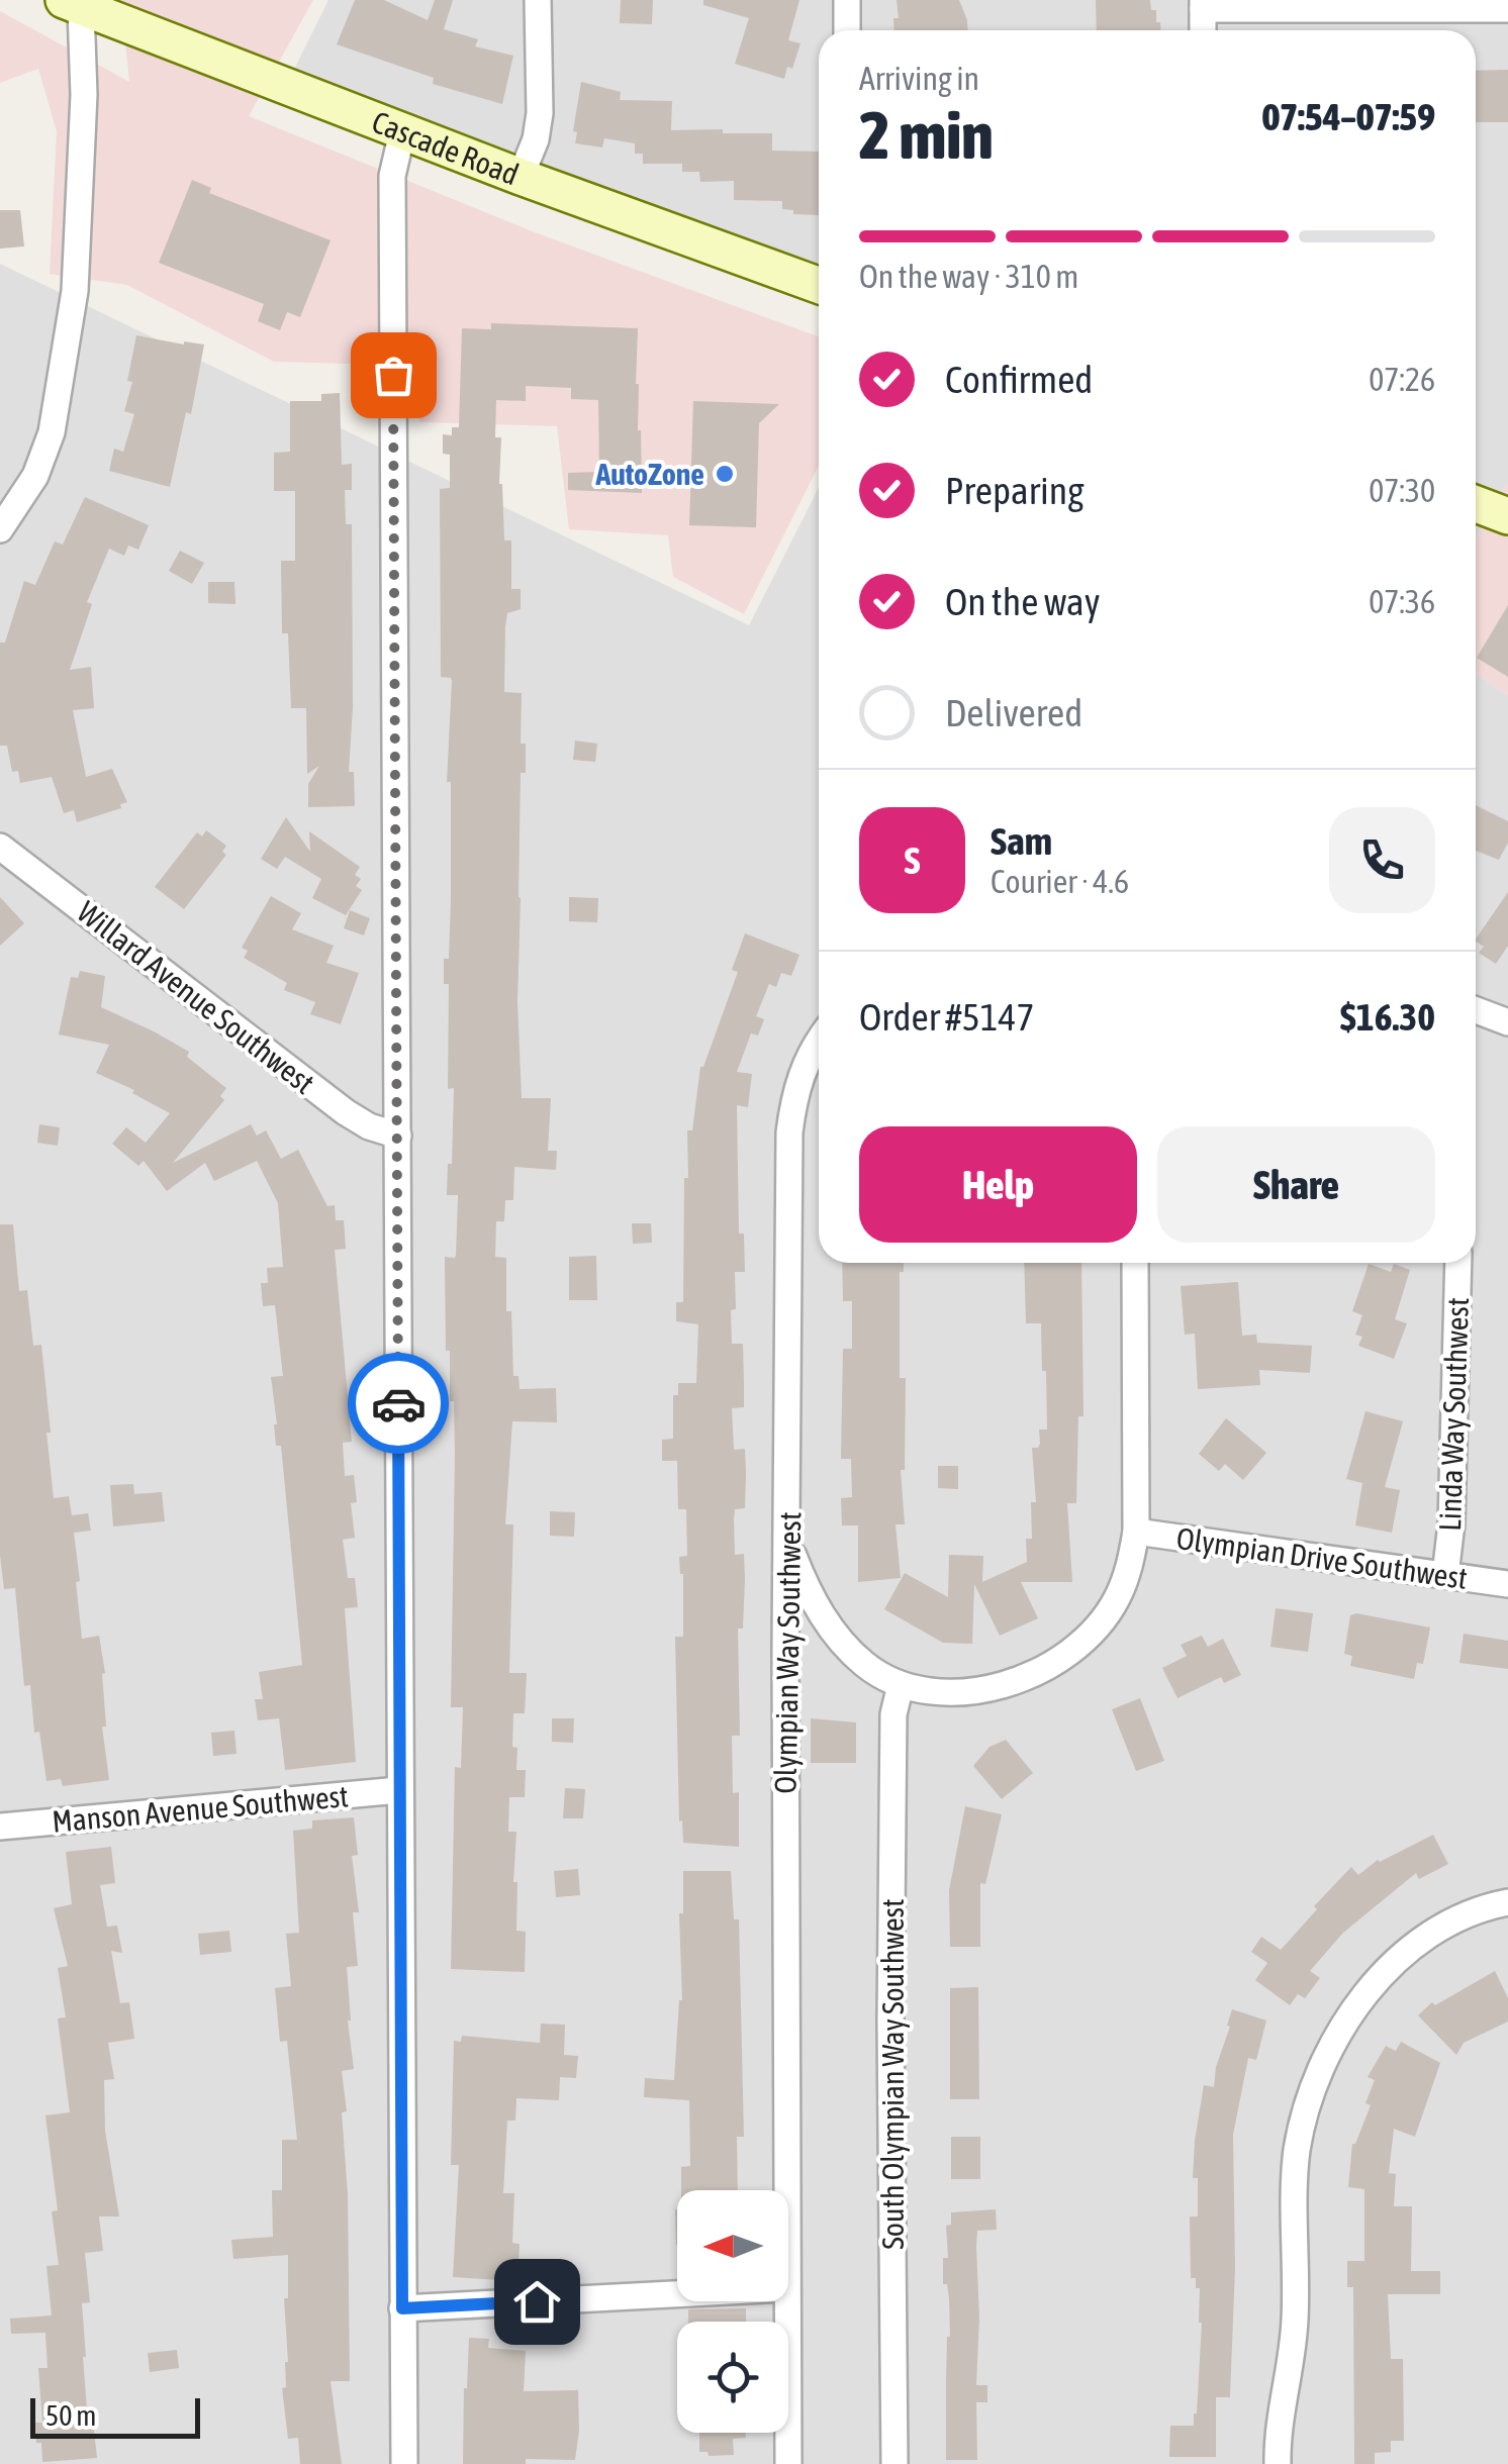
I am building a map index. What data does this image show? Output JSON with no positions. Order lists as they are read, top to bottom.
{
  "streets": {
    "main road": ["Cascade Road"],
    "street": [
      "Willard Avenue Southwest",
      "Linda Way Southwest",
      "Olympian Drive Southwest",
      "Olympian Way Southwest",
      "Manson Avenue Southwest",
      "South Olympian Way Southwest"
    ]
  },
  "crossings": [
    ["Linda Way Southwest", "Olympian Drive Southwest"]
  ],
  "places": ["AutoZone"],
  "scale_bar": "50 m",
  "north": "left",
  "page": {
    "heading": ["2 min", "Arriving in", "07:54–07:59"],
    "panel": [
      "Sam",
      "Courier · 4.6",
      "Order #5147",
      "$16.30"
    ],
    "bar": "On the way · 310 m",
    "list": [
      ["Confirmed", "07:26"],
      ["Preparing", "07:30"],
      ["On the way", "07:36"],
      "Delivered"
    ],
    "round": "S",
    "buttons": ["Help", "Share"],
    "scale": "50 m"
  }
}
